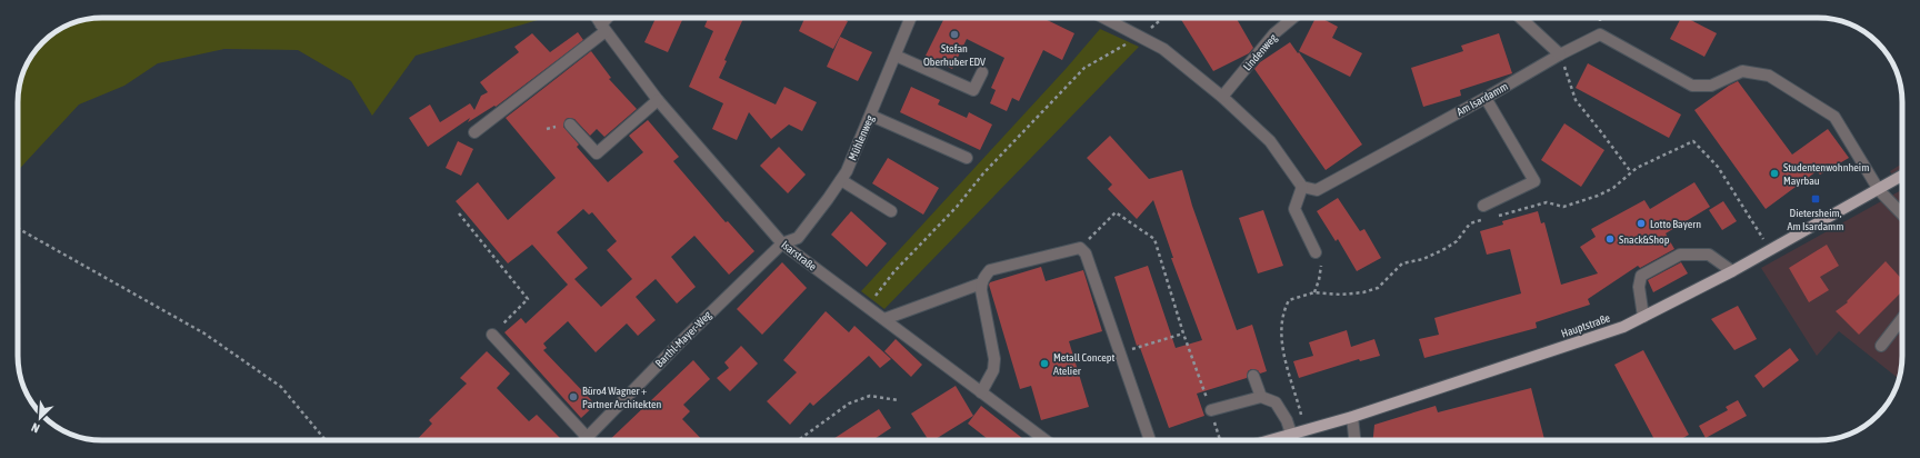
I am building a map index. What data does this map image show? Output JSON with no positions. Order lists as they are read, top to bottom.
{
  "streets": {
    "main road": ["Hauptstraße"],
    "street": [
      "Lindenweg",
      "Am Isardamm",
      "Mühlenweg",
      "Isarstraße",
      "Barthl-Mayer-Weg"
    ]
  },
  "crossings": [
    ["Am Isardamm", "Hauptstraße"],
    ["Mühlenweg", "Isarstraße"],
    ["Mühlenweg", "Barthl-Mayer-Weg"],
    ["Isarstraße", "Barthl-Mayer-Weg"]
  ],
  "places": {
    "other": [
      "Stefan Oberhuber EDV",
      "Studentenwohnheim Mayrbau",
      "Lotto Bayern",
      "Snack&Shop",
      "Metall Concept Atelier",
      "Büro4 Wagner + Partner Architekten"
    ],
    "transit": ["Dietersheim, Am Isardamm"]
  },
  "north": "bottom left"
}
